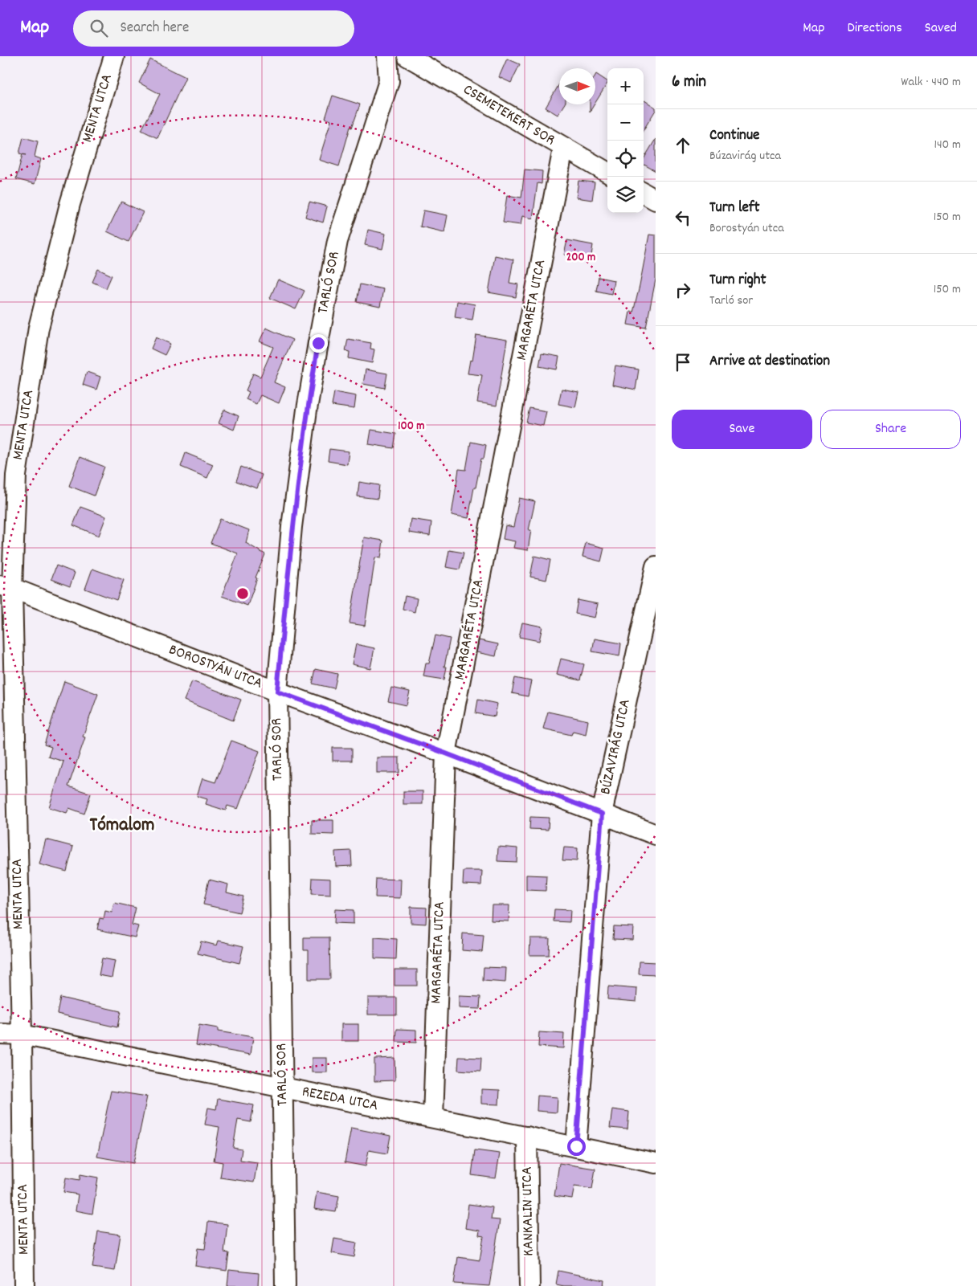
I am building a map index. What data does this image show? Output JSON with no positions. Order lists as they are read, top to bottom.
{
  "streets": {
    "street": [
      "MENTA UTCA",
      "CSEMETEKERT SOR",
      "TARLÓ SOR",
      "MARGARÉTA UTCA",
      "BOROSTYÁN UTCA",
      "BÚZAVIRÁG UTCA",
      "REZEDA UTCA",
      "KANKALIN UTCA"
    ]
  },
  "crossings": [
    ["MENTA UTCA", "BOROSTYÁN UTCA"],
    ["MENTA UTCA", "REZEDA UTCA"],
    ["CSEMETEKERT SOR", "MARGARÉTA UTCA"],
    ["TARLÓ SOR", "BOROSTYÁN UTCA"],
    ["TARLÓ SOR", "REZEDA UTCA"],
    ["MARGARÉTA UTCA", "BOROSTYÁN UTCA"],
    ["MARGARÉTA UTCA", "REZEDA UTCA"],
    ["BOROSTYÁN UTCA", "BÚZAVIRÁG UTCA"],
    ["BÚZAVIRÁG UTCA", "REZEDA UTCA"],
    ["REZEDA UTCA", "KANKALIN UTCA"]
  ],
  "districts": ["Tómalom"],
  "north": "right",
  "page": {
    "header": "Map",
    "search": "Search here",
    "nav": ["Map", "Directions", "Saved"],
    "heading": ["6 min", "Walk · 440 m"],
    "map_buttons": ["+", "−"],
    "list": [
      ["Continue", "Búzavirág utca", "140 m"],
      ["Turn left", "Borostyán utca", "150 m"],
      ["Turn right", "Tarló sor", "150 m"],
      "Arrive at destination"
    ],
    "buttons": ["Save", "Share"]
  },
  "rings": ["200 m", "100 m"]
}
